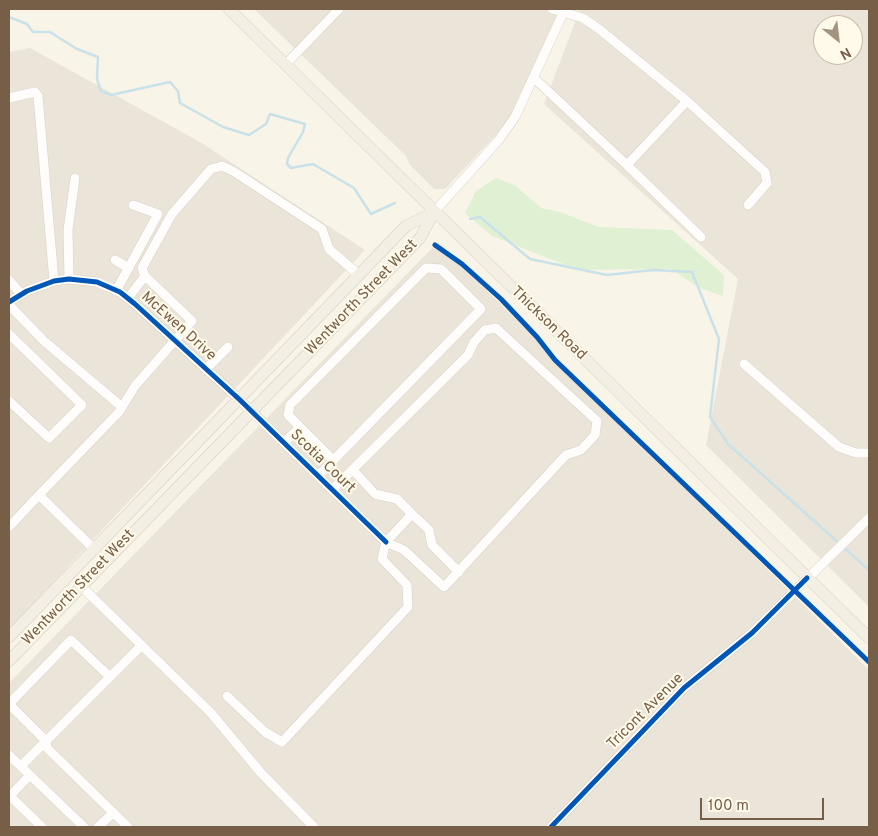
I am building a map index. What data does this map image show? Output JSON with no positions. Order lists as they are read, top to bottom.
{
  "streets": {
    "main road": ["Wentworth Street West", "Thickson Road"],
    "street": ["McEwen Drive", "Scotia Court", "Tricont Avenue"]
  },
  "crossings": [
    ["Wentworth Street West", "Thickson Road"],
    ["Wentworth Street West", "McEwen Drive"],
    ["Wentworth Street West", "Scotia Court"],
    ["Thickson Road", "Tricont Avenue"],
    ["McEwen Drive", "Scotia Court"]
  ],
  "scale_bar": "100 m",
  "north": "bottom right"
}
